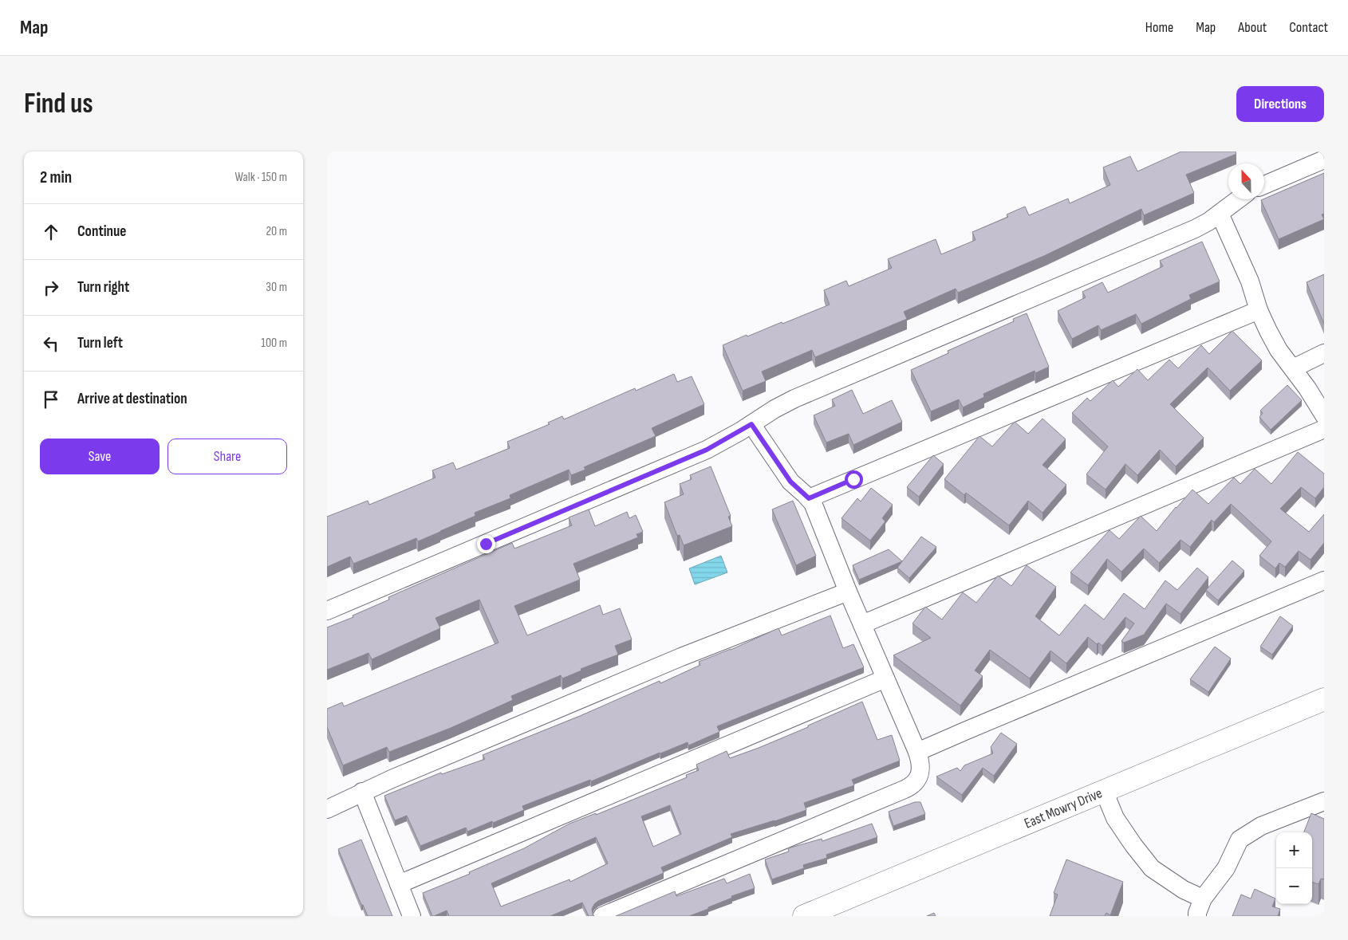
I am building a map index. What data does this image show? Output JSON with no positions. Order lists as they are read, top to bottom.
{
  "streets": {
    "street": ["East Mowry Drive"]
  },
  "north": "top",
  "page": {
    "header": "Map",
    "nav": [
      "Home",
      "Map",
      "About",
      "Contact"
    ],
    "buttons": [
      "Directions",
      ["Save", "Share"]
    ],
    "title": "Find us",
    "heading": ["2 min", "Walk · 150 m"],
    "list": [
      ["Continue", "20 m"],
      ["Turn right", "30 m"],
      ["Turn left", "100 m"],
      "Arrive at destination"
    ],
    "map_buttons": ["+", "−"]
  }
}
